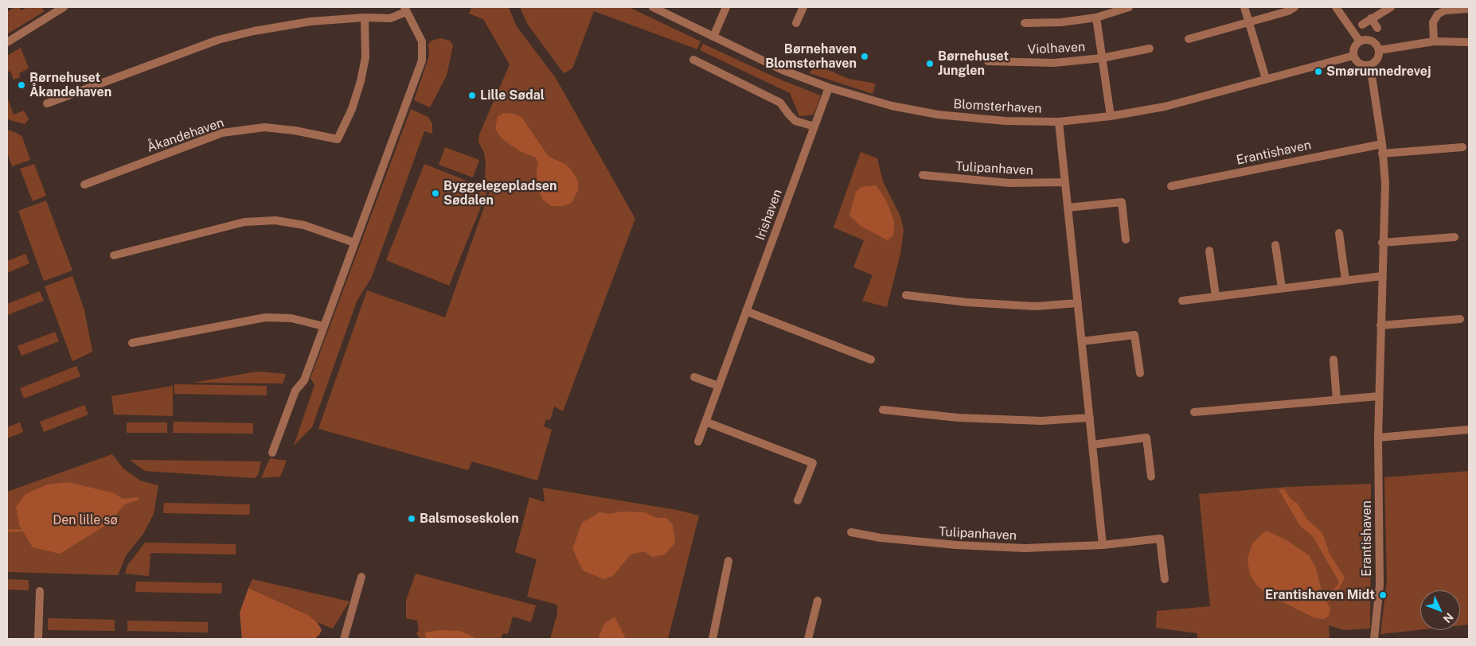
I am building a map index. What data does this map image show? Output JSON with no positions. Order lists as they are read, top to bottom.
{
  "streets": {
    "street": [
      "Violhaven",
      "Blomsterhaven",
      "Åkandehaven",
      "Erantishaven",
      "Tulipanhaven",
      "Irishaven"
    ]
  },
  "crossings": [
    ["Violhaven", "Blomsterhaven"],
    ["Blomsterhaven", "Erantishaven"],
    ["Blomsterhaven", "Irishaven"]
  ],
  "parks": ["Den lille sø"],
  "places": [
    "Børnehaven Blomsterhaven",
    "Børnehuset Junglen",
    "Smørumnedrevej",
    "Børnehuset Åkandehaven",
    "Lille Sødal",
    "Byggelegepladsen Sødalen",
    "Balsmoseskolen",
    "Erantishaven Midt"
  ],
  "north": "bottom right"
}
